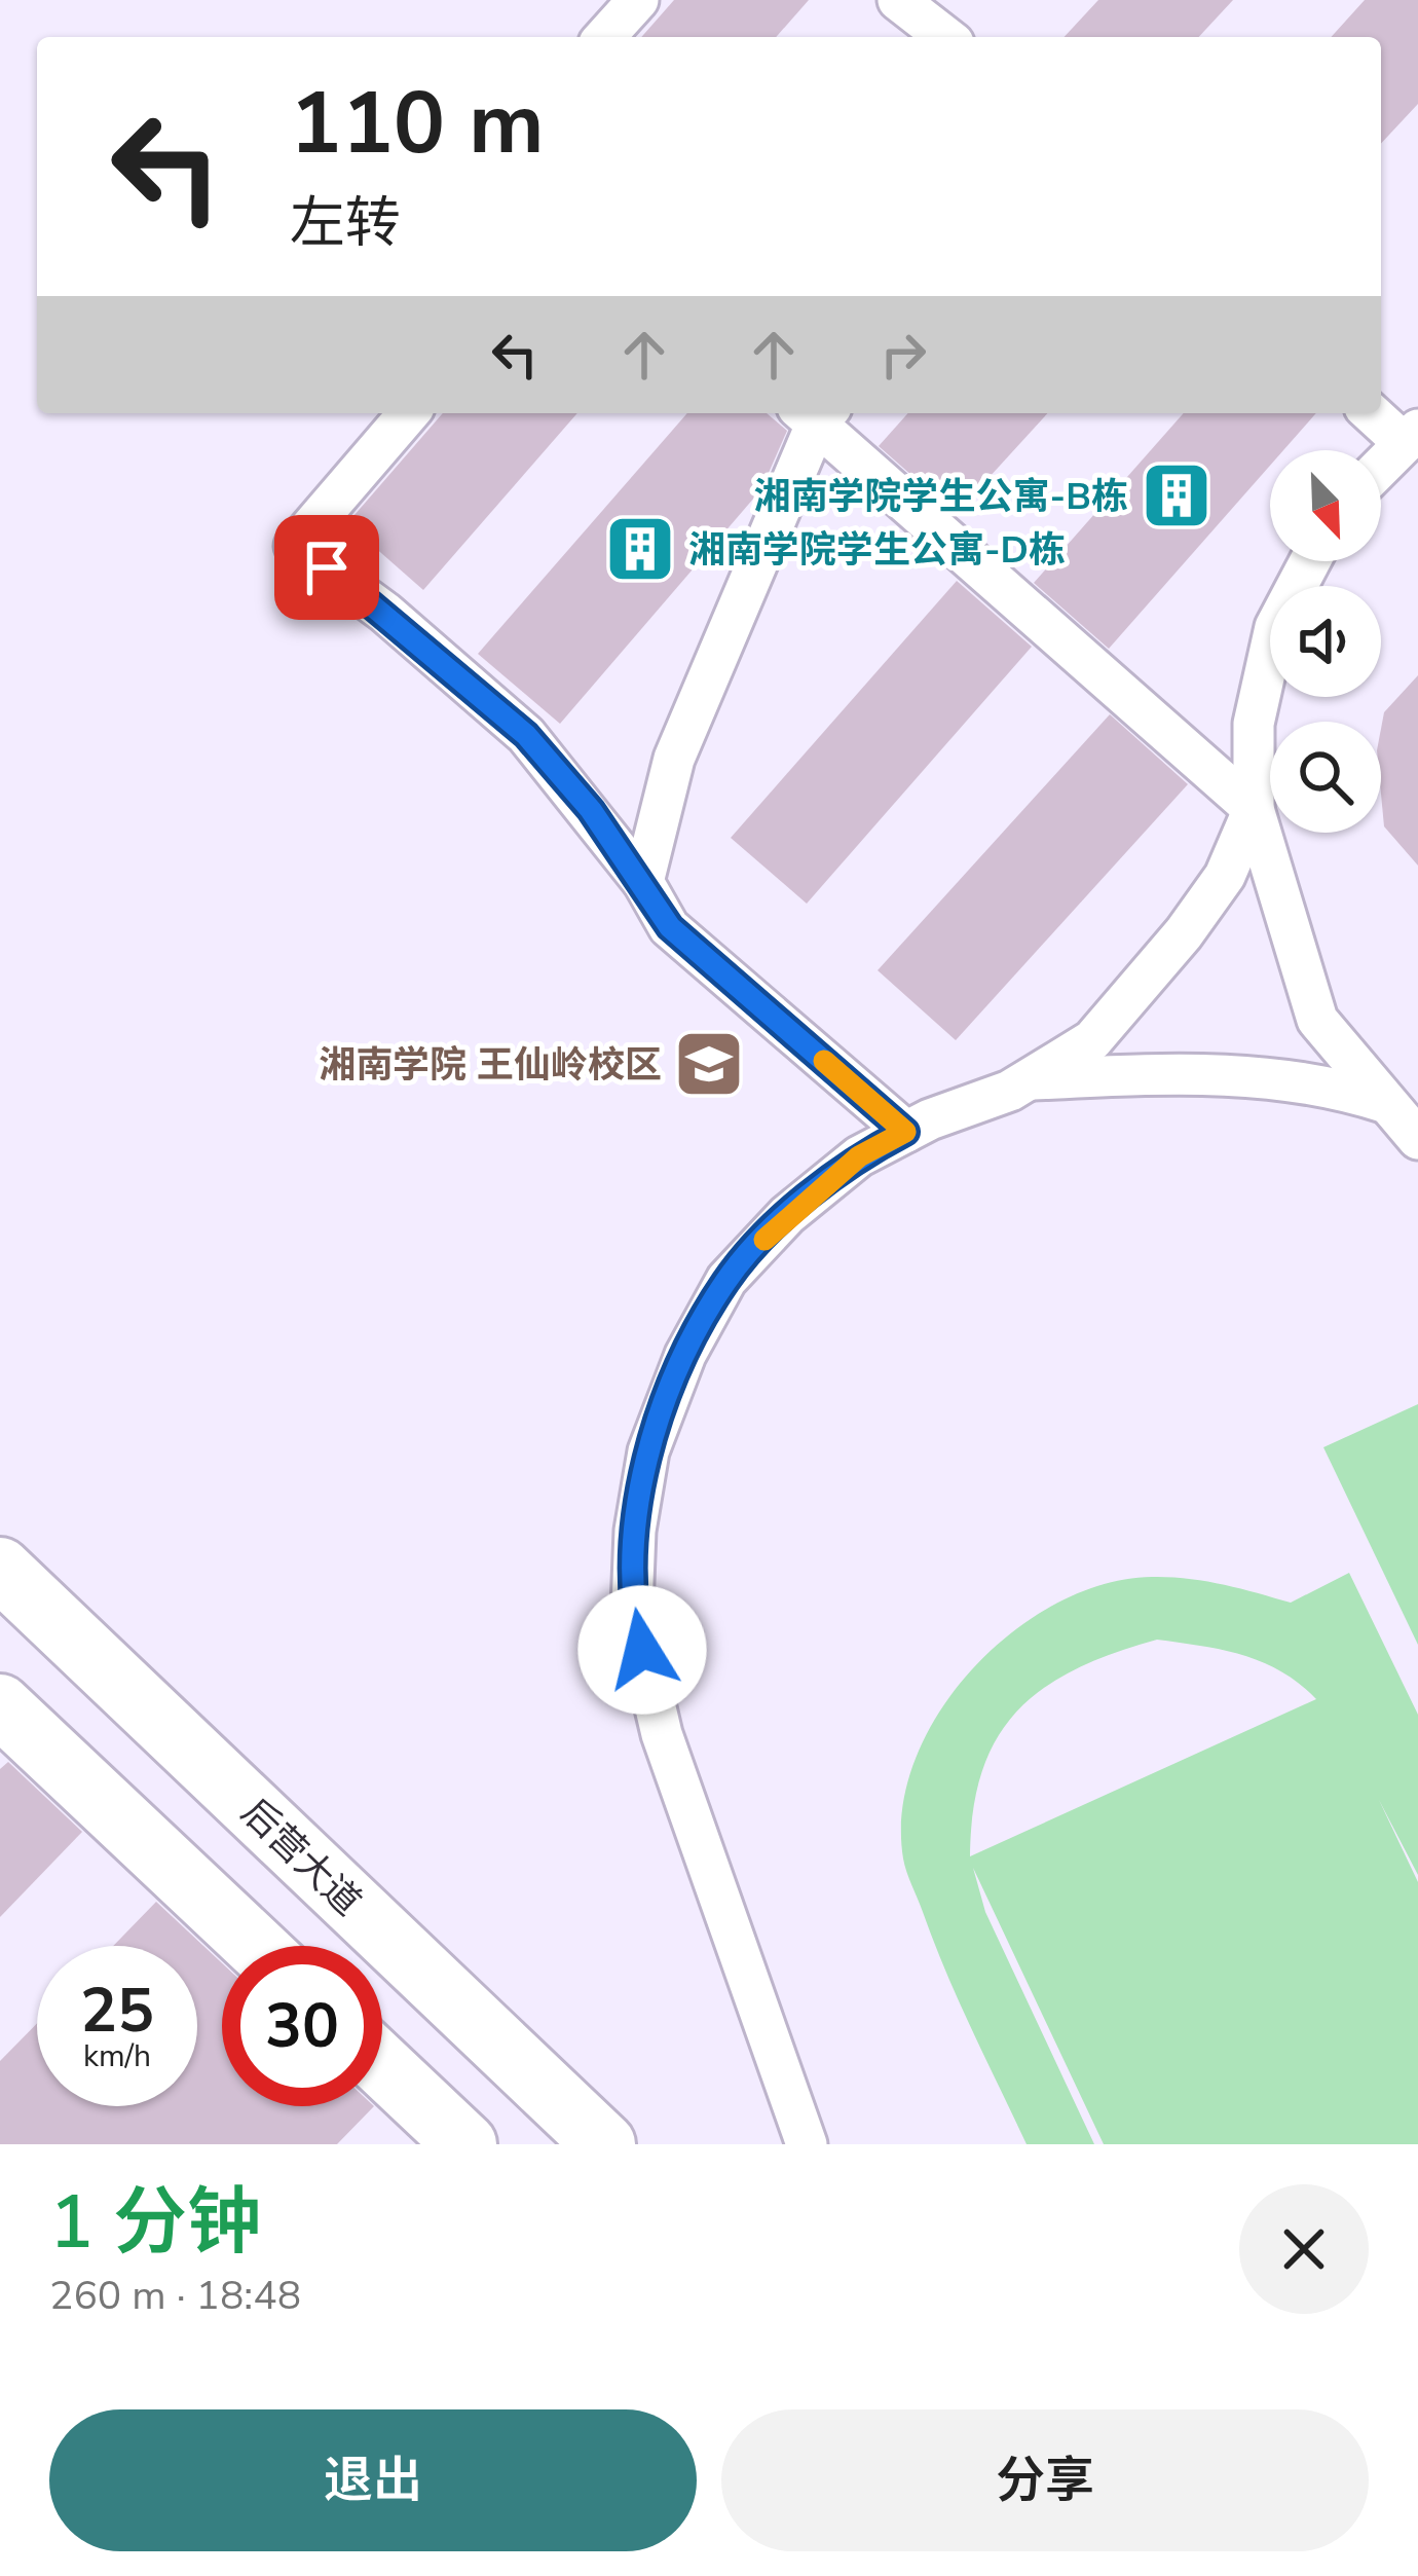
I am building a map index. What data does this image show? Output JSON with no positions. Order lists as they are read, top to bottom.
{
  "streets": {
    "main road": ["后营大道"]
  },
  "places": {
    "building": ["湘南学院学生公寓-B栋", "湘南学院学生公寓-D栋"],
    "school or university": ["湘南学院 王仙岭校区"]
  },
  "north": "bottom right",
  "page": {
    "turn": ["110 m", "左转"],
    "speed": "25 km/h",
    "limit": "30",
    "heading": ["1 分钟", "260 m · 18:48"],
    "buttons": ["退出", "分享"]
  }
}
